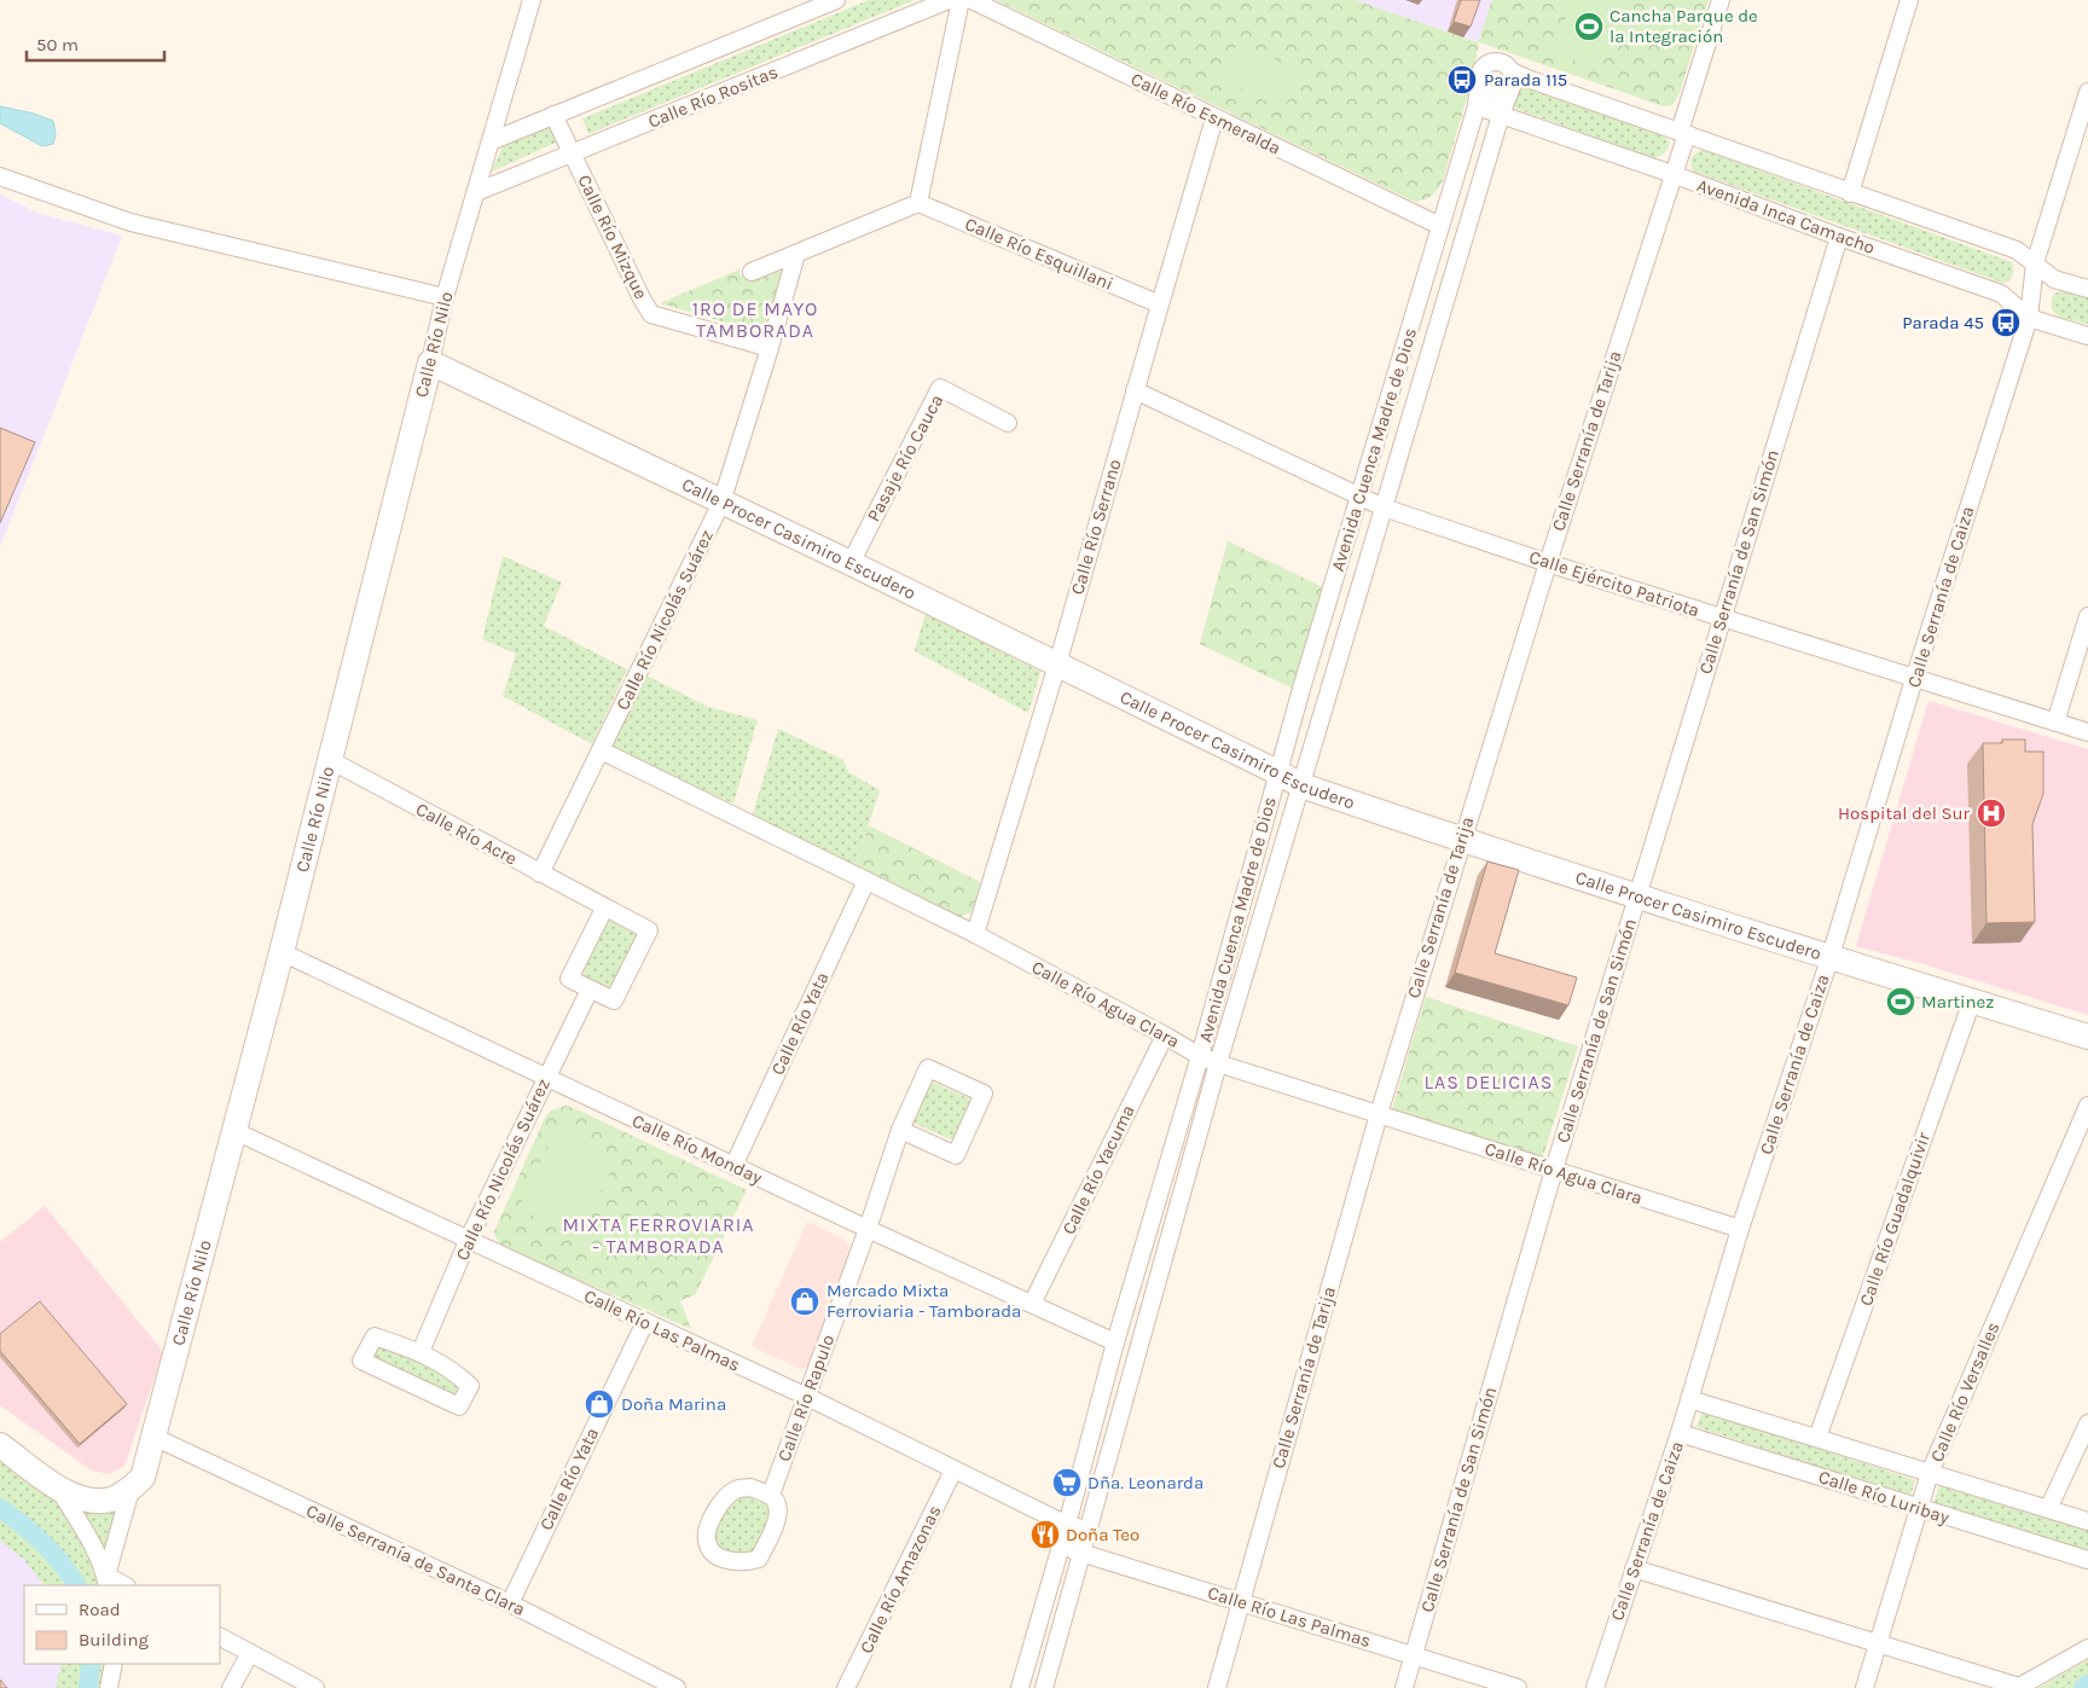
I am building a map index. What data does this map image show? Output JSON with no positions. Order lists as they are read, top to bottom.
{
  "streets": {
    "main road": ["Calle Río Nilo", "Calle Procer Casimiro Escudero"],
    "street": [
      "Calle Río Rositas",
      "Calle Río Esmeralda",
      "Avenida Inca Camacho",
      "Calle Río Mizque",
      "Calle Río Esquillani",
      "Calle Serranía de Tarija",
      "Avenida Cuenca Madre de Dios",
      "Pasaje Río Cauca",
      "Calle Río Serrano",
      "Calle Serranía de San Simón",
      "Calle Ejército Patriota",
      "Calle Serranía de Caiza",
      "Calle Río Nicolás Suárez",
      "Calle Río Acre",
      "Calle Río Agua Clara",
      "Calle Río Yata",
      "Calle Río Monday",
      "Calle Río Yacuma",
      "Calle Río Guadalquivir",
      "Calle Río Las Palmas",
      "Calle Río Versalles",
      "Calle Río Rapulo",
      "Calle Río Luribay",
      "Calle Serranía de Santa Clara",
      "Calle Río Amazonas"
    ]
  },
  "crossings": [
    ["Calle Río Rositas", "Calle Río Mizque"],
    ["Calle Río Rositas", "Calle Río Nilo"],
    ["Calle Río Esmeralda", "Avenida Cuenca Madre de Dios"],
    ["Calle Río Esmeralda", "Calle Río Serrano"],
    ["Avenida Inca Camacho", "Calle Serranía de Tarija"],
    ["Avenida Inca Camacho", "Avenida Cuenca Madre de Dios"],
    ["Avenida Inca Camacho", "Calle Serranía de San Simón"],
    ["Avenida Inca Camacho", "Calle Serranía de Caiza"],
    ["Calle Río Mizque", "Calle Río Nicolás Suárez"],
    ["Calle Río Esquillani", "Calle Río Serrano"],
    ["Calle Río Nilo", "Calle Procer Casimiro Escudero"],
    ["Calle Río Nilo", "Calle Río Acre"],
    ["Calle Río Nilo", "Calle Río Monday"],
    ["Calle Río Nilo", "Calle Río Las Palmas"],
    ["Calle Río Nilo", "Calle Serranía de Santa Clara"],
    ["Calle Serranía de Tarija", "Calle Procer Casimiro Escudero"],
    ["Calle Serranía de Tarija", "Calle Ejército Patriota"],
    ["Calle Serranía de Tarija", "Calle Río Agua Clara"],
    ["Calle Serranía de Tarija", "Calle Río Las Palmas"],
    ["Avenida Cuenca Madre de Dios", "Calle Procer Casimiro Escudero"],
    ["Avenida Cuenca Madre de Dios", "Calle Ejército Patriota"],
    ["Avenida Cuenca Madre de Dios", "Calle Río Agua Clara"],
    ["Avenida Cuenca Madre de Dios", "Calle Río Monday"],
    ["Avenida Cuenca Madre de Dios", "Calle Río Las Palmas"],
    ["Pasaje Río Cauca", "Calle Procer Casimiro Escudero"],
    ["Calle Río Serrano", "Calle Procer Casimiro Escudero"],
    ["Calle Río Serrano", "Calle Río Agua Clara"],
    ["Calle Procer Casimiro Escudero", "Calle Serranía de San Simón"],
    ["Calle Procer Casimiro Escudero", "Calle Serranía de Caiza"],
    ["Calle Procer Casimiro Escudero", "Calle Río Nicolás Suárez"],
    ["Calle Procer Casimiro Escudero", "Calle Río Guadalquivir"],
    ["Calle Serranía de San Simón", "Calle Ejército Patriota"],
    ["Calle Serranía de San Simón", "Calle Río Agua Clara"],
    ["Calle Serranía de San Simón", "Calle Río Las Palmas"],
    ["Calle Ejército Patriota", "Calle Serranía de Caiza"],
    ["Calle Serranía de Caiza", "Calle Río Agua Clara"],
    ["Calle Serranía de Caiza", "Calle Río Luribay"],
    ["Calle Río Nicolás Suárez", "Calle Río Acre"],
    ["Calle Río Nicolás Suárez", "Calle Río Agua Clara"],
    ["Calle Río Nicolás Suárez", "Calle Río Monday"],
    ["Calle Río Nicolás Suárez", "Calle Río Las Palmas"],
    ["Calle Río Agua Clara", "Calle Río Yata"],
    ["Calle Río Agua Clara", "Calle Río Yacuma"],
    ["Calle Río Yata", "Calle Río Monday"],
    ["Calle Río Yata", "Calle Río Las Palmas"],
    ["Calle Río Yata", "Calle Serranía de Santa Clara"],
    ["Calle Río Monday", "Calle Río Yacuma"],
    ["Calle Río Monday", "Calle Río Rapulo"],
    ["Calle Río Guadalquivir", "Calle Río Luribay"],
    ["Calle Río Las Palmas", "Calle Río Rapulo"],
    ["Calle Río Las Palmas", "Calle Río Amazonas"],
    ["Calle Río Versalles", "Calle Río Luribay"]
  ],
  "districts": ["1RO DE MAYO TAMBORADA", "LAS DELICIAS", "MIXTA FERROVIARIA - TAMBORADA"],
  "places": {
    "sports": ["Cancha Parque de la Integración", "Martinez"],
    "bus stop": ["Parada 115", "Parada 45"],
    "hospital": ["Hospital del Sur"],
    "shop": ["Mercado Mixta Ferroviaria - Tamborada", "Doña Marina"],
    "supermarket": ["Dña. Leonarda"],
    "restaurant": ["Doña Teo"]
  },
  "legend": ["Road", "Building"],
  "scale_bar": "50 m"
}
